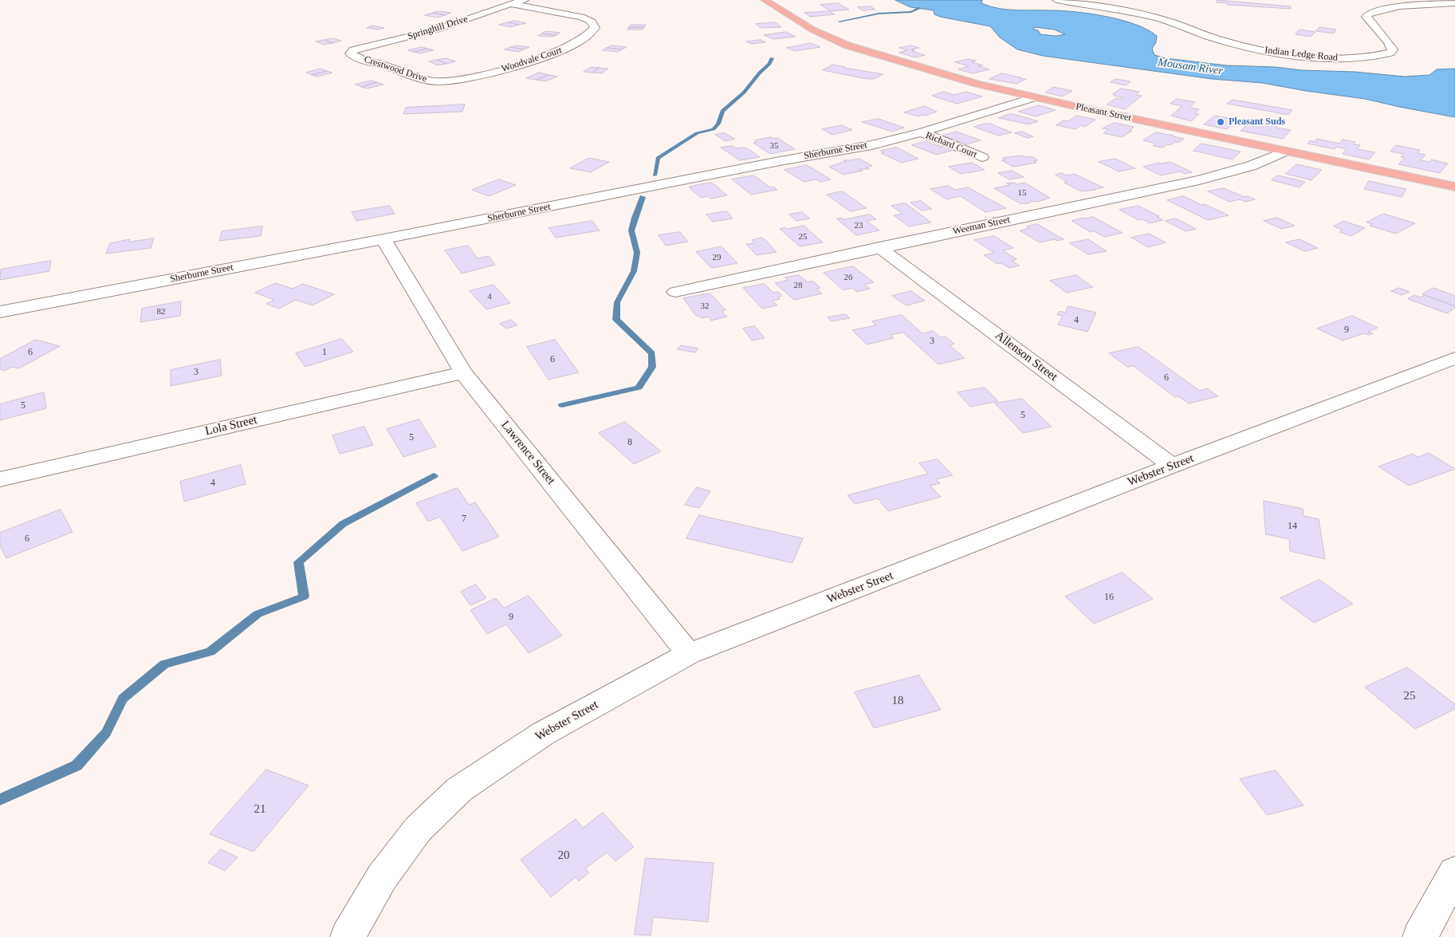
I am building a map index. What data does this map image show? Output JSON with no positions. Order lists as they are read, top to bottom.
{
  "streets": {
    "main road": ["Pleasant Street"],
    "street": [
      "Springhill Drive",
      "Indian Ledge Road",
      "Woodvale Court",
      "Crestwood Drive",
      "Richard Court",
      "Sherburne Street",
      "Weeman Street",
      "Allenson Street",
      "Lola Street",
      "Lawrence Street",
      "Webster Street"
    ]
  },
  "crossings": [
    ["Springhill Drive", "Woodvale Court"],
    ["Springhill Drive", "Crestwood Drive"],
    ["Woodvale Court", "Crestwood Drive"],
    ["Pleasant Street", "Sherburne Street"],
    ["Pleasant Street", "Weeman Street"],
    ["Richard Court", "Sherburne Street"],
    ["Sherburne Street", "Lawrence Street"],
    ["Weeman Street", "Allenson Street"],
    ["Allenson Street", "Webster Street"],
    ["Lola Street", "Lawrence Street"],
    ["Lawrence Street", "Webster Street"]
  ],
  "water": ["Mousam River"],
  "places": ["Pleasant Suds"],
  "house_numbers": [
    "35",
    "15",
    "23",
    "25",
    "29",
    "26",
    "28",
    "4",
    "32",
    "82",
    "4",
    "9",
    "3",
    "6",
    "1",
    "6",
    "3",
    "6",
    "5",
    "5",
    "5",
    "8",
    "4",
    "7",
    "14",
    "6",
    "16",
    "9",
    "25",
    "18",
    "21",
    "20"
  ]
}
